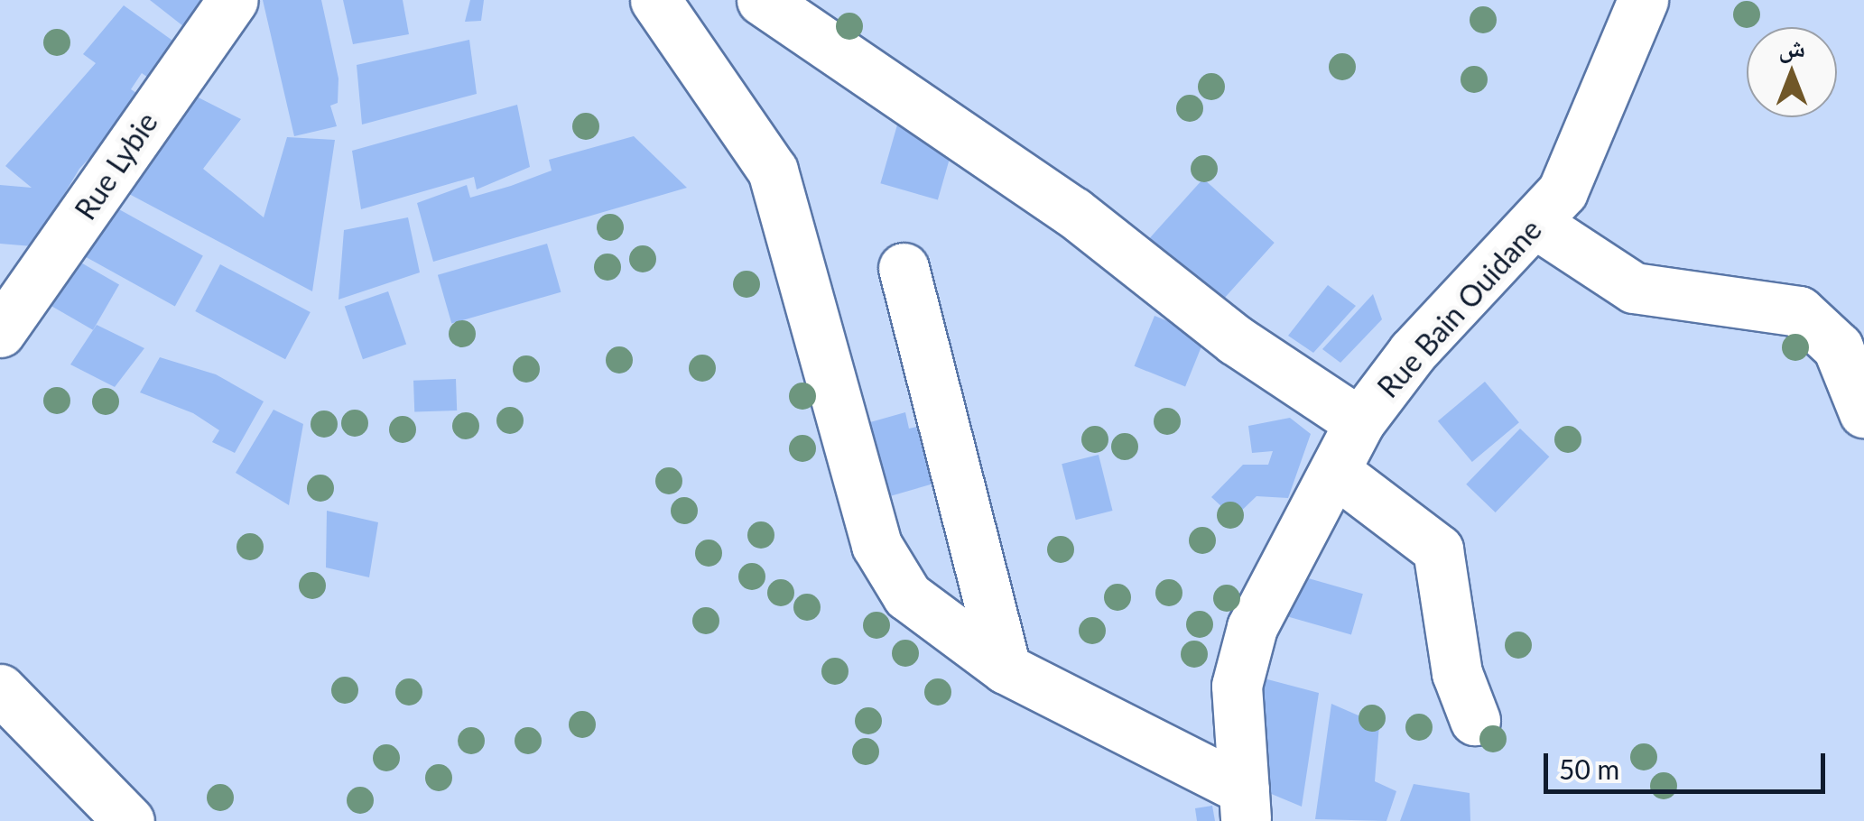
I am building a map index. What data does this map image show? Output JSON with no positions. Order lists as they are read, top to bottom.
{
  "streets": {
    "street": ["Rue Lybie", "Rue Bain Ouidane"]
  },
  "scale_bar": "50 m",
  "north": "top"
}
